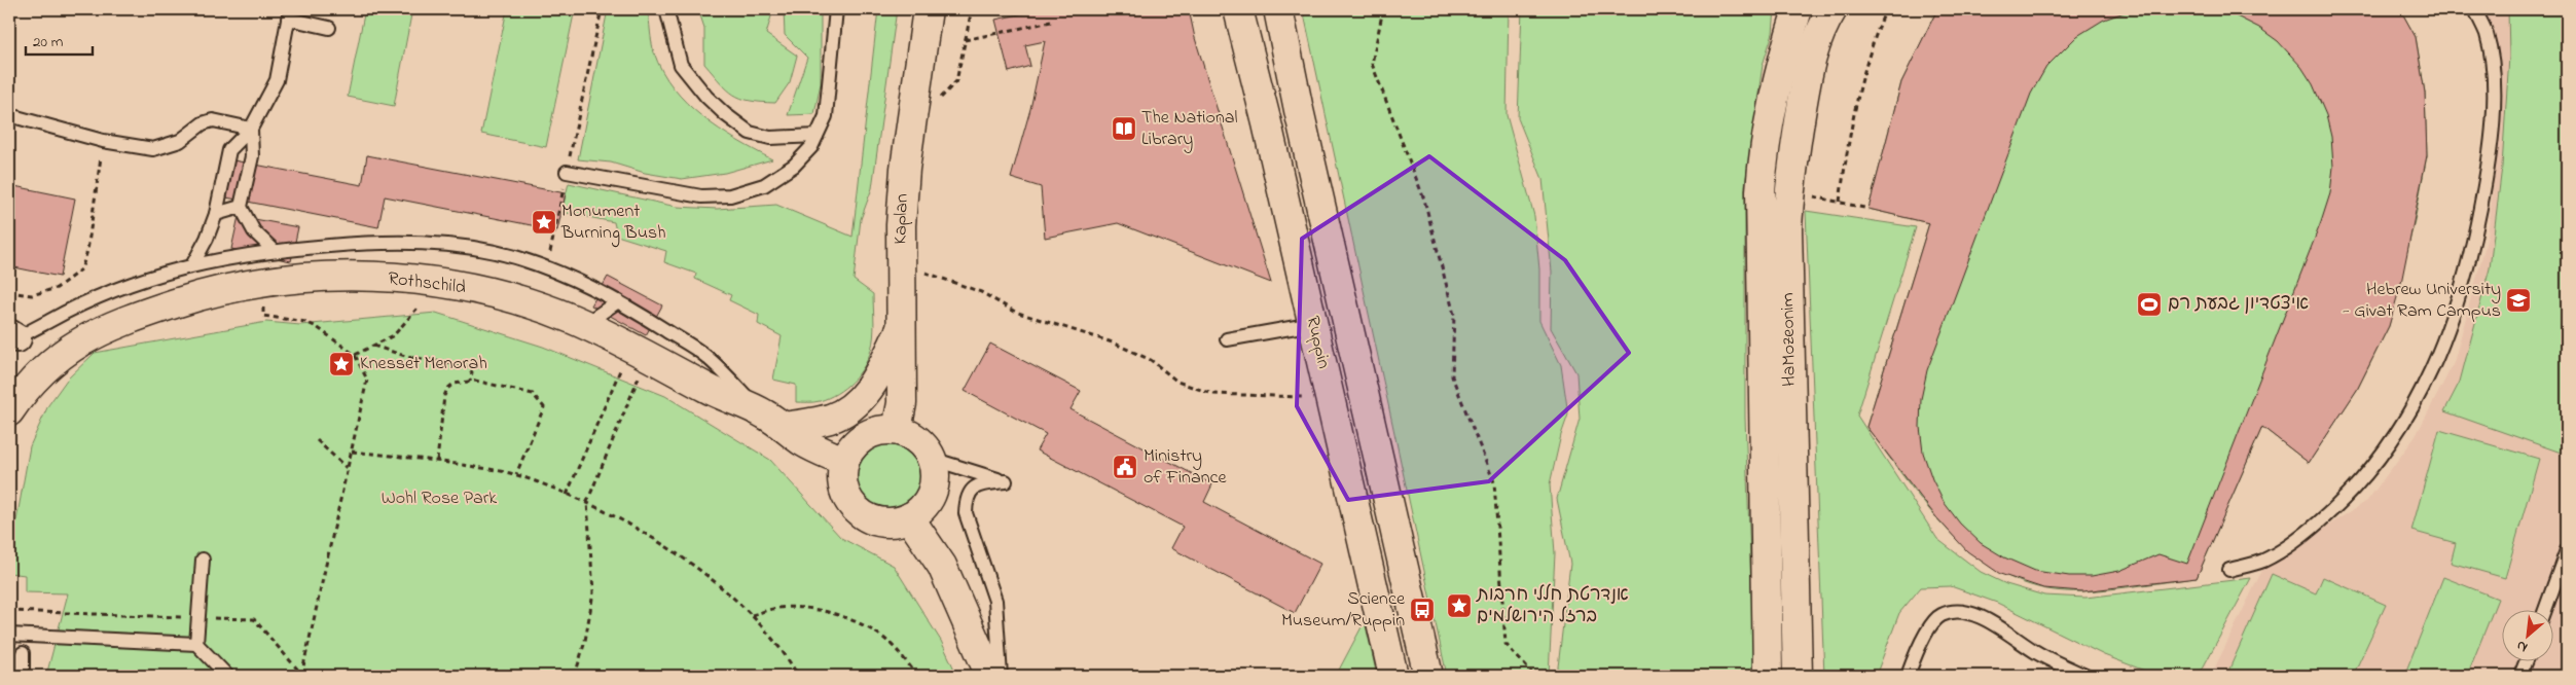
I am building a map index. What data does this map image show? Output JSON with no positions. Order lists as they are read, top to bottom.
{
  "streets": {
    "street": [
      "Kaplan",
      "Rothschild",
      "HaMozeonim",
      "Ruppin"
    ]
  },
  "crossings": [
    ["Kaplan", "Rothschild"]
  ],
  "parks": ["Wohl Rose Park"],
  "places": {
    "library": ["The National Library"],
    "place": ["Monument Burning Bush", "Knesset Menorah", "אנדרטת חללי חרבות ברזל הירושלמים"],
    "school or university": ["Hebrew University - Givat Ram Campus"],
    "sports": ["איצטדיון גבעת רם"],
    "public building": ["Ministry of Finance"],
    "bus stop": ["Science Museum/Ruppin"]
  },
  "scale_bar": "20 m",
  "north": "bottom left"
}
